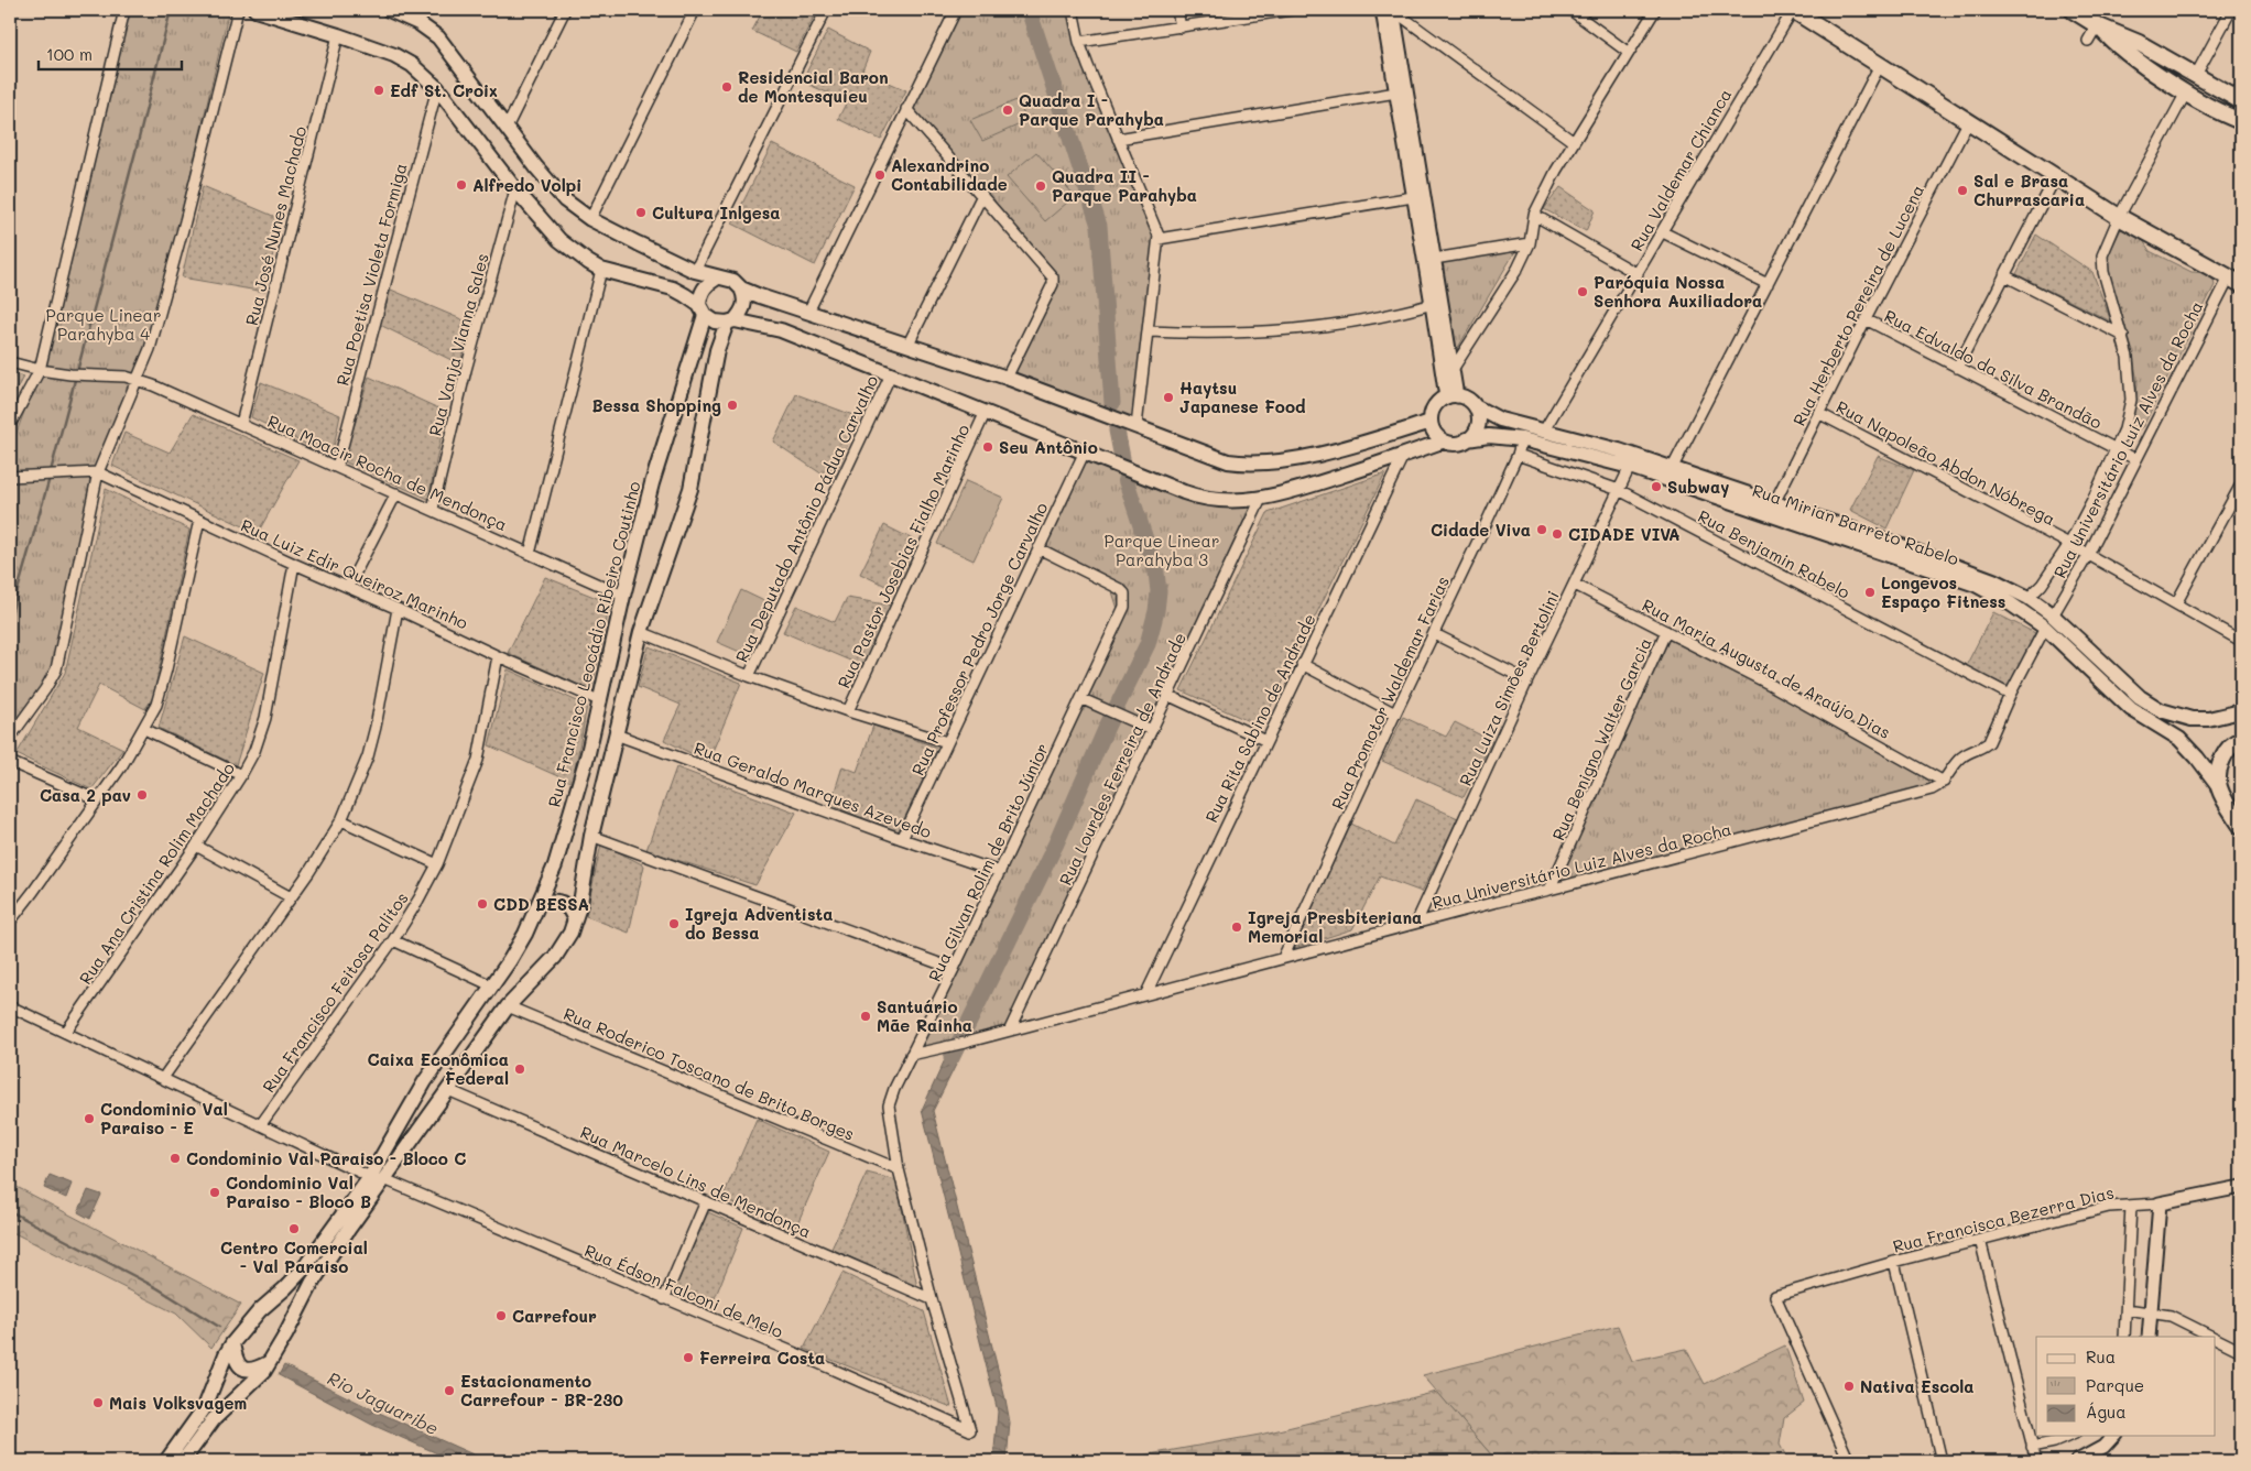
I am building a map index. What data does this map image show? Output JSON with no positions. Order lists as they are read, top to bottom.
{
  "streets": {
    "main road": ["Rua Mirian Barreto Rabelo", "Rua Francisco Leocádio Ribeiro Coutinho"],
    "street": [
      "Rua Valdemar Chianca",
      "Rua José Nunes Machado",
      "Rua Poetisa Violeta Formiga",
      "Rua Herberto Pereira de Lucena",
      "Rua Vanja Vianna Sales",
      "Rua Edvaldo da Silva Brandão",
      "Rua Universitário Luiz Alves da Rocha",
      "Rua Napoleão Abdon Nóbrega",
      "Rua Moacir Rocha de Mendonça",
      "Rua Deputado Antônio Pádua Carvalho",
      "Rua Benjamin Rabelo",
      "Rua Pastor Josebias Fialho Marinho",
      "Rua Luiz Edir Queiroz Marinho",
      "Rua Professor Pedro Jorge Carvalho",
      "Rua Maria Augusta de Araújo Dias",
      "Rua Luiza Simões Bertolini",
      "Rua Promotor Waldemar Farias",
      "Rua Rita Sabino de Andrade",
      "Rua Benigno Walter Garcia",
      "Rua Lourdes Ferreira de Andrade",
      "Rua Geraldo Marques Azevedo",
      "Rua Gilvan Rolim de Brito Júnior",
      "Rua Ana Cristina Rolim Machado",
      "Rua Francisco Feitosa Palitos",
      "Rua Roderico Toscano de Brito Borges",
      "Rua Marcelo Lins de Mendonça",
      "Rua Francisca Bezerra Dias",
      "Rua Édson Falconi de Melo"
    ]
  },
  "crossings": [
    ["Rua Valdemar Chianca", "Rua Mirian Barreto Rabelo"],
    ["Rua José Nunes Machado", "Rua Moacir Rocha de Mendonça"],
    ["Rua Poetisa Violeta Formiga", "Rua Moacir Rocha de Mendonça"],
    ["Rua Herberto Pereira de Lucena", "Rua Edvaldo da Silva Brandão"],
    ["Rua Herberto Pereira de Lucena", "Rua Napoleão Abdon Nóbrega"],
    ["Rua Herberto Pereira de Lucena", "Rua Mirian Barreto Rabelo"],
    ["Rua Vanja Vianna Sales", "Rua Moacir Rocha de Mendonça"],
    ["Rua Edvaldo da Silva Brandão", "Rua Universitário Luiz Alves da Rocha"],
    ["Rua Universitário Luiz Alves da Rocha", "Rua Napoleão Abdon Nóbrega"],
    ["Rua Universitário Luiz Alves da Rocha", "Rua Mirian Barreto Rabelo"],
    ["Rua Universitário Luiz Alves da Rocha", "Rua Benjamin Rabelo"],
    ["Rua Universitário Luiz Alves da Rocha", "Rua Maria Augusta de Araújo Dias"],
    ["Rua Universitário Luiz Alves da Rocha", "Rua Luiza Simões Bertolini"],
    ["Rua Universitário Luiz Alves da Rocha", "Rua Promotor Waldemar Farias"],
    ["Rua Universitário Luiz Alves da Rocha", "Rua Rita Sabino de Andrade"],
    ["Rua Universitário Luiz Alves da Rocha", "Rua Benigno Walter Garcia"],
    ["Rua Universitário Luiz Alves da Rocha", "Rua Lourdes Ferreira de Andrade"],
    ["Rua Universitário Luiz Alves da Rocha", "Rua Gilvan Rolim de Brito Júnior"],
    ["Rua Moacir Rocha de Mendonça", "Rua Francisco Leocádio Ribeiro Coutinho"],
    ["Rua Mirian Barreto Rabelo", "Rua Luiza Simões Bertolini"],
    ["Rua Mirian Barreto Rabelo", "Rua Promotor Waldemar Farias"],
    ["Rua Benjamin Rabelo", "Rua Luiza Simões Bertolini"],
    ["Rua Benjamin Rabelo", "Rua Promotor Waldemar Farias"],
    ["Rua Luiz Edir Queiroz Marinho", "Rua Francisco Leocádio Ribeiro Coutinho"],
    ["Rua Luiz Edir Queiroz Marinho", "Rua Ana Cristina Rolim Machado"],
    ["Rua Luiz Edir Queiroz Marinho", "Rua Francisco Feitosa Palitos"],
    ["Rua Professor Pedro Jorge Carvalho", "Rua Geraldo Marques Azevedo"],
    ["Rua Professor Pedro Jorge Carvalho", "Rua Gilvan Rolim de Brito Júnior"],
    ["Rua Francisco Leocádio Ribeiro Coutinho", "Rua Geraldo Marques Azevedo"],
    ["Rua Francisco Leocádio Ribeiro Coutinho", "Rua Roderico Toscano de Brito Borges"],
    ["Rua Francisco Leocádio Ribeiro Coutinho", "Rua Marcelo Lins de Mendonça"],
    ["Rua Francisco Leocádio Ribeiro Coutinho", "Rua Édson Falconi de Melo"],
    ["Rua Maria Augusta de Araújo Dias", "Rua Luiza Simões Bertolini"],
    ["Rua Maria Augusta de Araújo Dias", "Rua Benigno Walter Garcia"],
    ["Rua Geraldo Marques Azevedo", "Rua Gilvan Rolim de Brito Júnior"],
    ["Rua Gilvan Rolim de Brito Júnior", "Rua Roderico Toscano de Brito Borges"],
    ["Rua Gilvan Rolim de Brito Júnior", "Rua Marcelo Lins de Mendonça"],
    ["Rua Gilvan Rolim de Brito Júnior", "Rua Édson Falconi de Melo"],
    ["Rua Ana Cristina Rolim Machado", "Rua Édson Falconi de Melo"],
    ["Rua Francisco Feitosa Palitos", "Rua Édson Falconi de Melo"]
  ],
  "water": ["Rio Jaguaribe"],
  "parks": ["Parque Linear Parahyba 4", "Parque Linear Parahyba 3"],
  "places": [
    "Residencial Baron de Montesquieu",
    "Edf St. Croix",
    "Quadra I - Parque Parahyba",
    "Alexandrino Contabilidade",
    "Alfredo Volpi",
    "Quadra II - Parque Parahyba",
    "Sal e Brasa Churrascaria",
    "Cultura Inlgesa",
    "Paróquia Nossa Senhora Auxiliadora",
    "Haytsu Japanese Food",
    "Bessa Shopping",
    "Seu Antônio",
    "Subway",
    "Cidade Viva",
    "CIDADE VIVA",
    "Longevos Espaço Fitness",
    "Casa 2 pav",
    "CDD BESSA",
    "Igreja Adventista do Bessa",
    "Igreja Presbiteriana Memorial",
    "Santuário Mãe Rainha",
    "Caixa Econômica Federal",
    "Condominio Val Paraiso - E",
    "Condominio Val Paraiso - Bloco C",
    "Condominio Val Paraiso - Bloco B",
    "Centro Comercial - Val Paraiso",
    "Carrefour",
    "Ferreira Costa",
    "Nativa Escola",
    "Estacionamento Carrefour - BR-230",
    "Mais Volksvagem"
  ],
  "legend": ["Rua", "Parque", "Água"],
  "scale_bar": "100 m"
}
